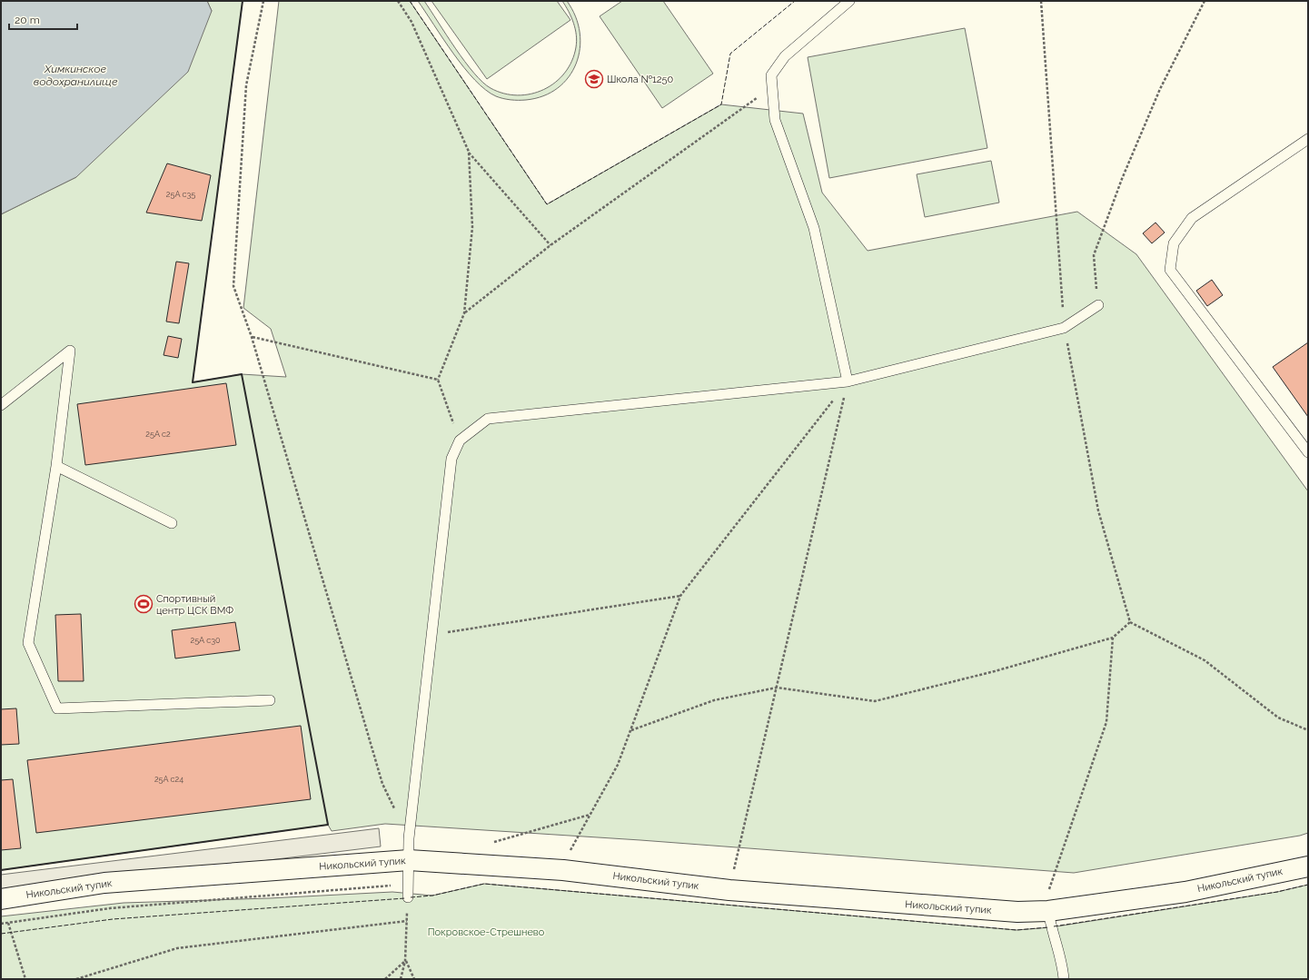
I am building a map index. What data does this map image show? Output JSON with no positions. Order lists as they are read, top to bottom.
{
  "streets": {
    "street": ["Никольский тупик"]
  },
  "water": ["Химкинское водохранилище"],
  "parks": ["Покровское-Стрешнево"],
  "places": {
    "school or university": ["Школа №1250"],
    "sports": ["Спортивный центр ЦСК ВМФ"]
  },
  "house_numbers": [
    "25А с35",
    "25А с2",
    "25А с30",
    "25А с24"
  ],
  "scale_bar": "20 m"
}
